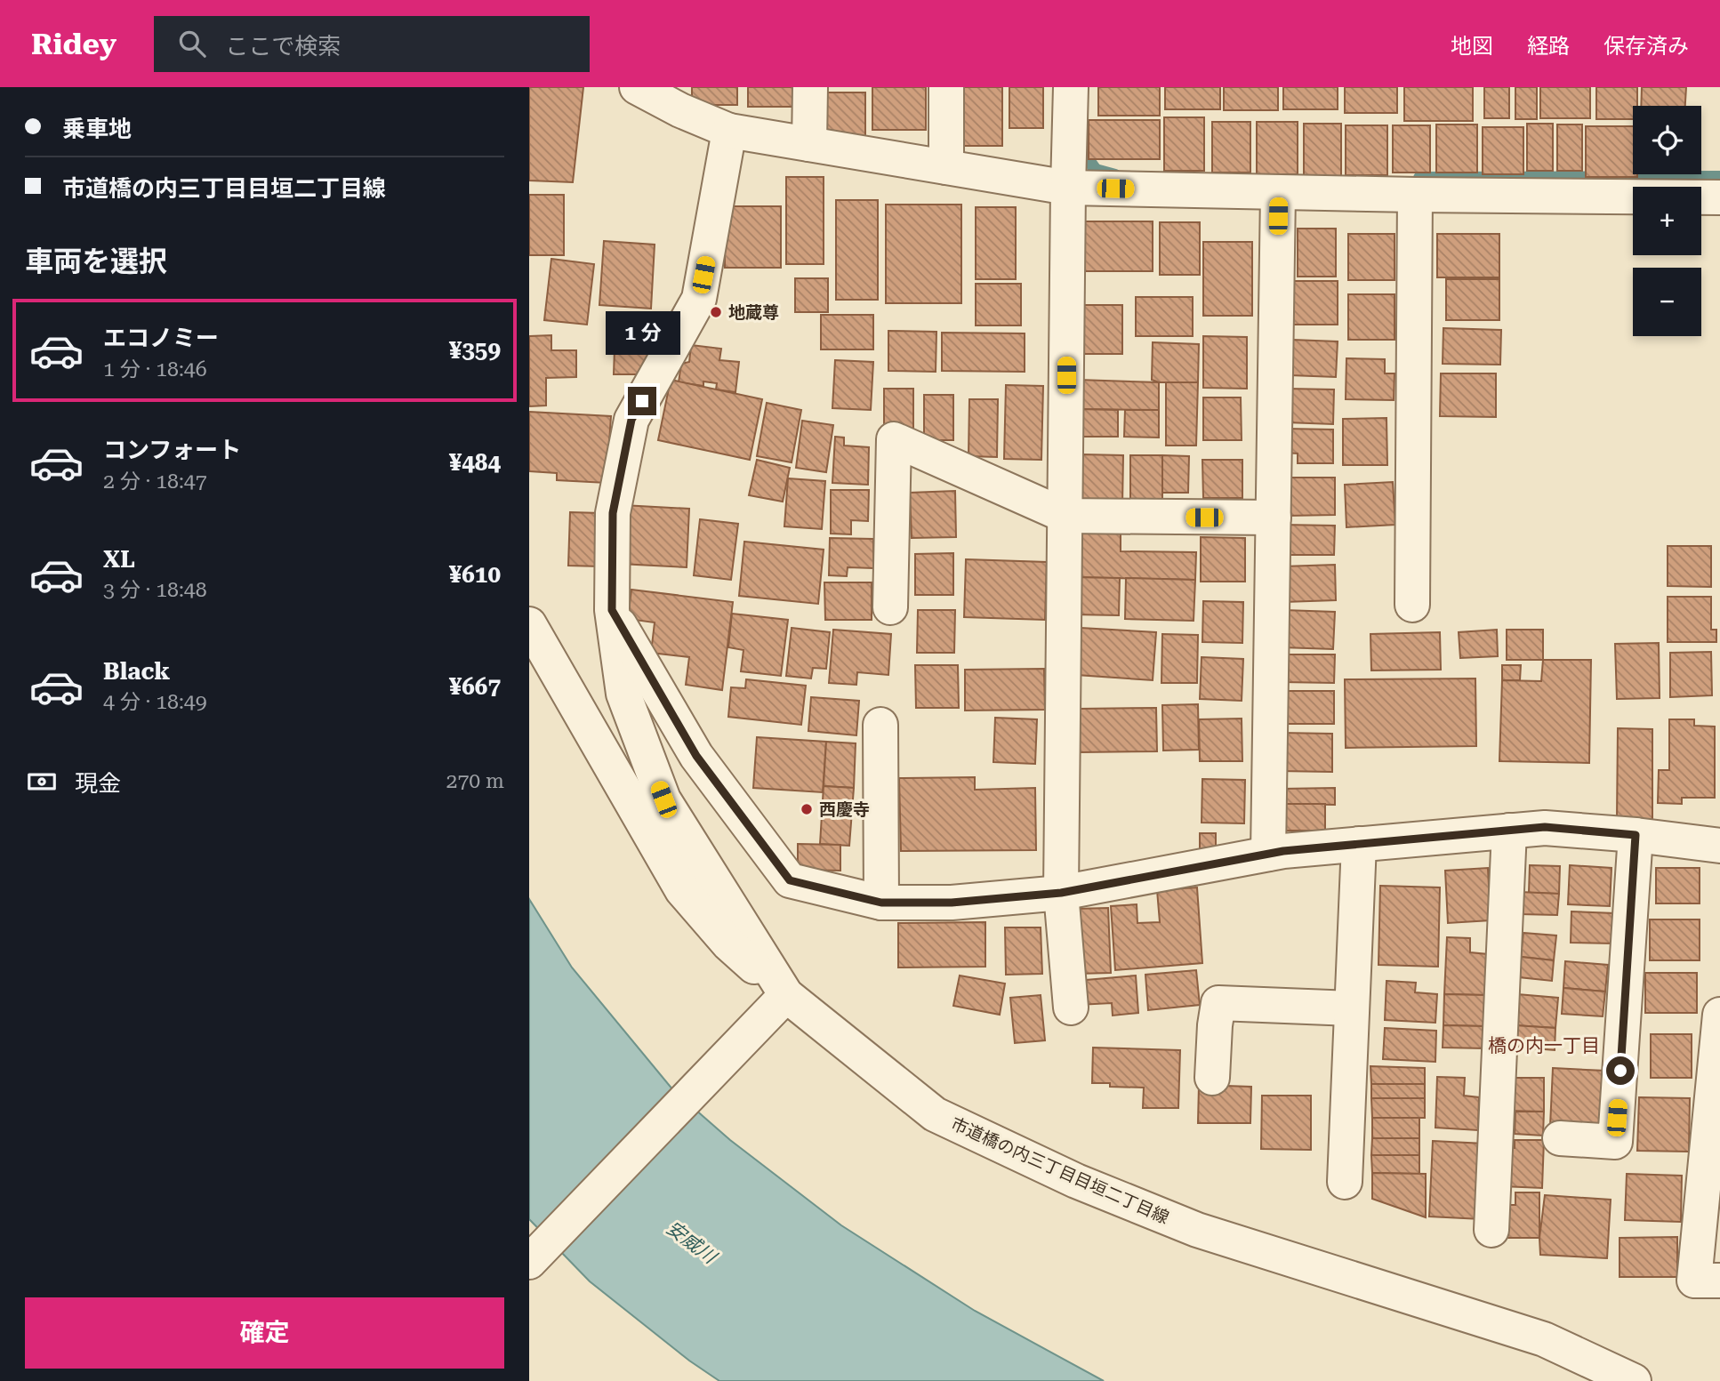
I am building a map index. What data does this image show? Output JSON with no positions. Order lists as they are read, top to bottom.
{
  "streets": {
    "street": ["市道橋の内三丁目目垣二丁目線"]
  },
  "districts": ["橋の内一丁目"],
  "water": ["安威川"],
  "places": ["地蔵尊", "西慶寺"],
  "page": {
    "header": "Ridey",
    "search": "ここで検索",
    "nav": ["地図", "経路", "保存済み"],
    "banner": ["乗車地", "市道橋の内三丁目目垣二丁目線"],
    "map_buttons": ["+", "−"],
    "heading": "車両を選択",
    "list": [
      {
        "name": "エコノミー",
        "note": "1 分 · 18:46",
        "value": "¥359"
      },
      {
        "name": "コンフォート",
        "note": "2 分 · 18:47",
        "value": "¥484"
      },
      {
        "name": "XL",
        "note": "3 分 · 18:48",
        "value": "¥610"
      },
      {
        "name": "Black",
        "note": "4 分 · 18:49",
        "value": "¥667"
      }
    ],
    "bubble": "1 分",
    "pay": ["現金", "270 m"],
    "buttons": "確定"
  }
}
